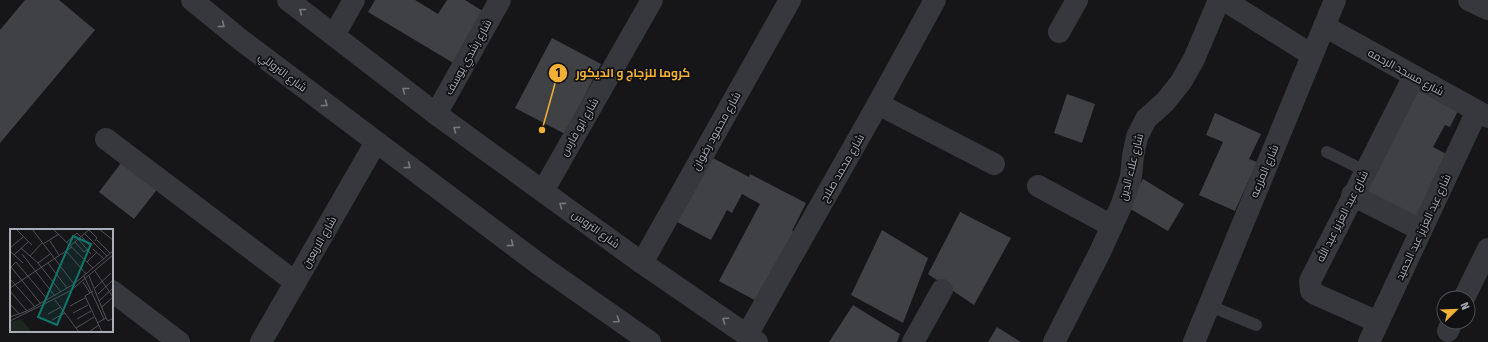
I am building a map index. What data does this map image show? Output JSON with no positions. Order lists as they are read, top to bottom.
{
  "streets": {
    "street": [
      "شارع رشدي يوسف",
      "شارع التروللي",
      "شارع مسجد الرحمه",
      "شارع ابو فارس",
      "شارع محمود رضوان",
      "شارع علاء الدين",
      "شارع محمد صلاح",
      "شارع المزرعه",
      "شارع عبد العزيز عبد الله",
      "شارع عبد العزيز عبد الحميد",
      "شارع التروس",
      "شارع الاربعين"
    ]
  },
  "crossings": [
    ["شارع رشدي يوسف", "شارع التروس"],
    ["شارع التروللي", "شارع الاربعين"],
    ["شارع مسجد الرحمه", "شارع المزرعه"],
    ["شارع مسجد الرحمه", "شارع عبد العزيز عبد الله"],
    ["شارع مسجد الرحمه", "شارع عبد العزيز عبد الحميد"],
    ["شارع ابو فارس", "شارع التروس"],
    ["شارع محمود رضوان", "شارع التروس"],
    ["شارع محمد صلاح", "شارع التروس"],
    ["شارع عبد العزيز عبد الله", "شارع عبد العزيز عبد الحميد"]
  ],
  "places": ["كروما للزجاج و الديكور"],
  "north": "top right"
}
